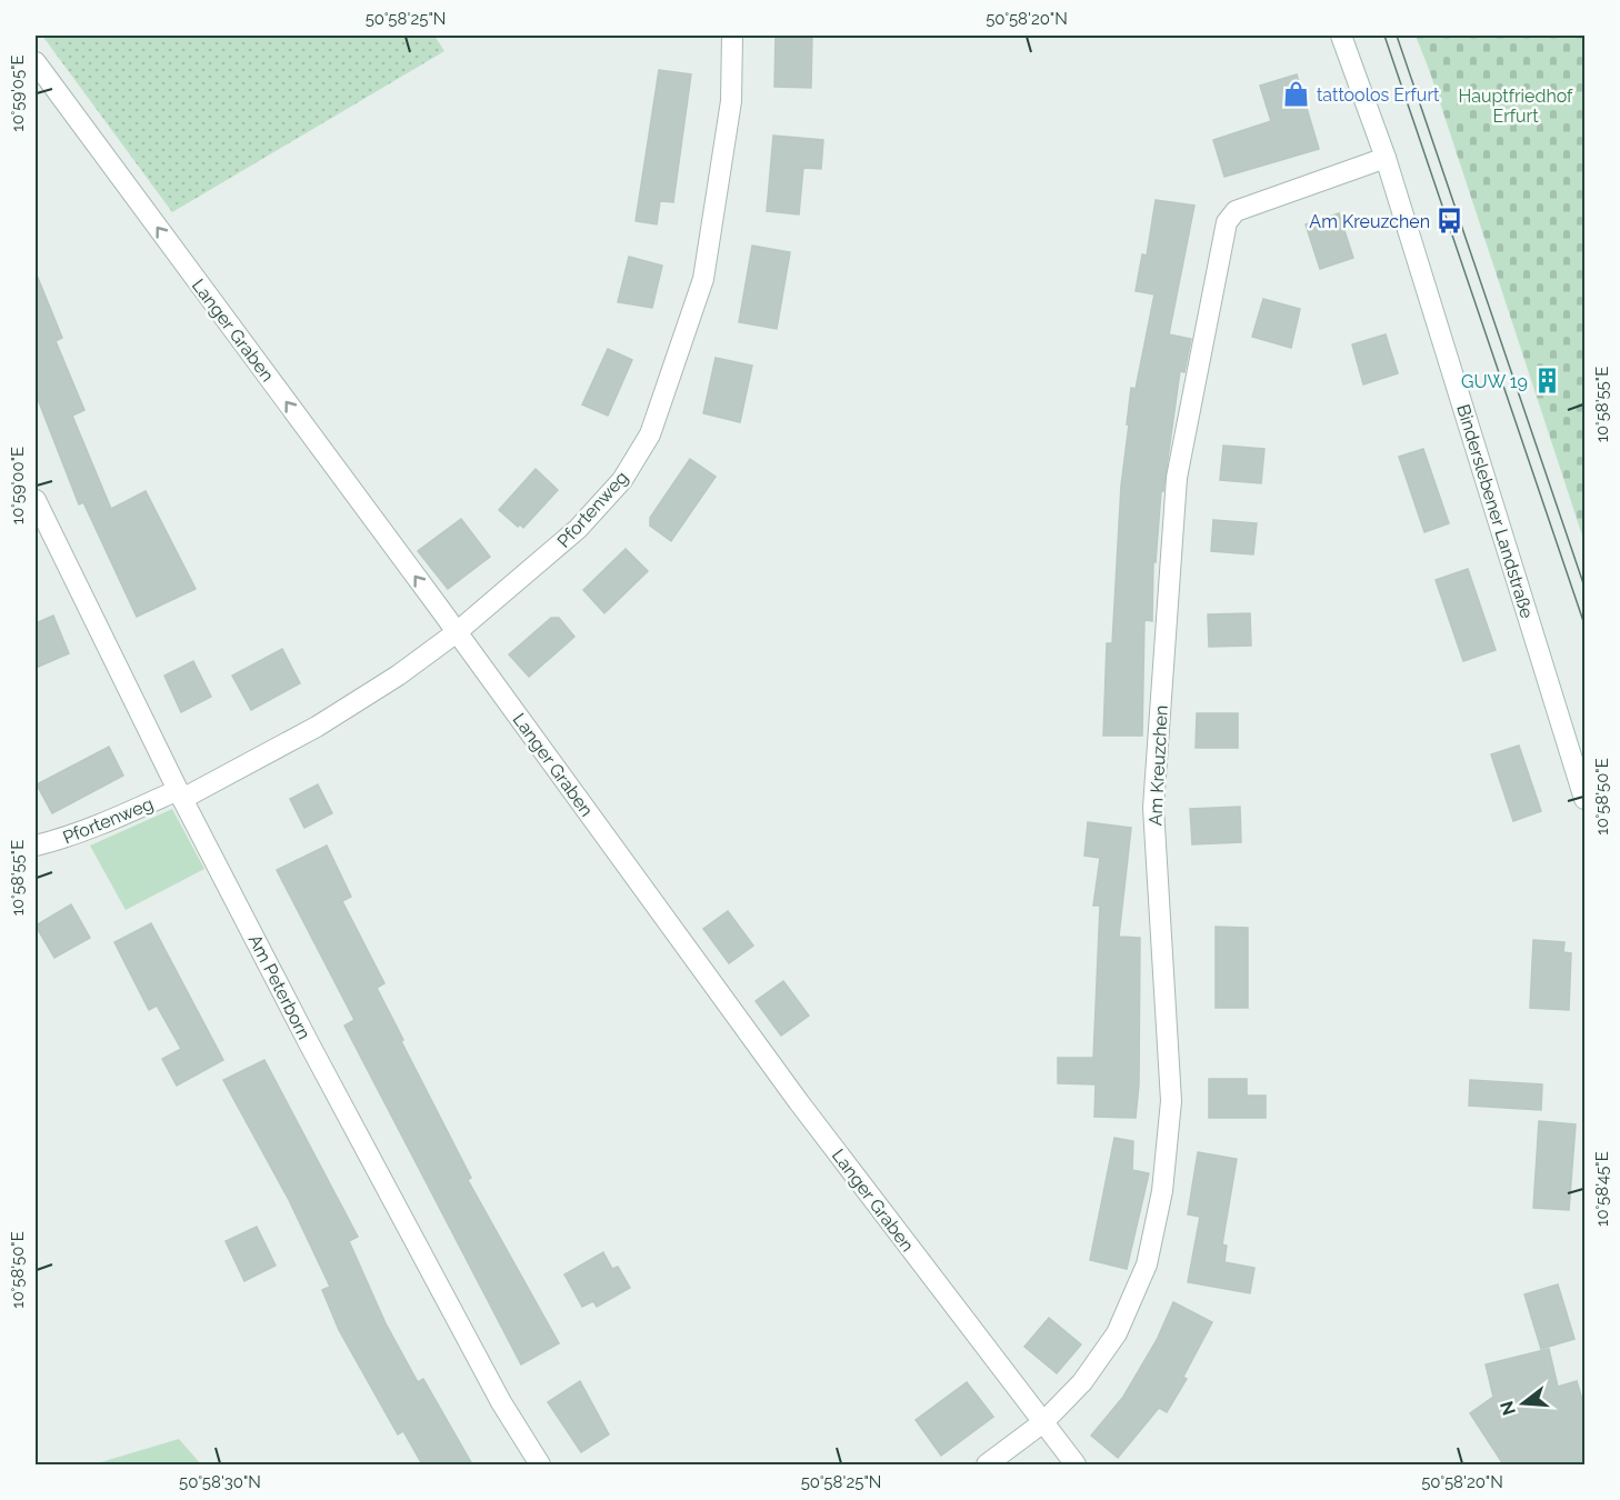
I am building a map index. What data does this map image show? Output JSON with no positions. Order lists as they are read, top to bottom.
{
  "streets": {
    "street": [
      "Langer Graben",
      "Pfortenweg",
      "Binderslebener Landstraße",
      "Am Kreuzchen",
      "Am Peterborn"
    ]
  },
  "crossings": [
    ["Langer Graben", "Pfortenweg"],
    ["Langer Graben", "Am Kreuzchen"],
    ["Pfortenweg", "Am Peterborn"],
    ["Binderslebener Landstraße", "Am Kreuzchen"]
  ],
  "one_way": ["Langer Graben"],
  "parks": ["Hauptfriedhof Erfurt"],
  "places": {
    "shop": ["tattoolos Erfurt"],
    "bus stop": ["Am Kreuzchen"],
    "building": ["GUW 19"]
  },
  "north": "left",
  "coordinates": [
    "50°58'25\"N",
    "50°58'20\"N",
    "10°59'05\"E",
    "10°58'55\"E",
    "10°59'00\"E",
    "10°58'50\"E",
    "10°58'45\"E",
    "50°58'30\"N"
  ]
}
